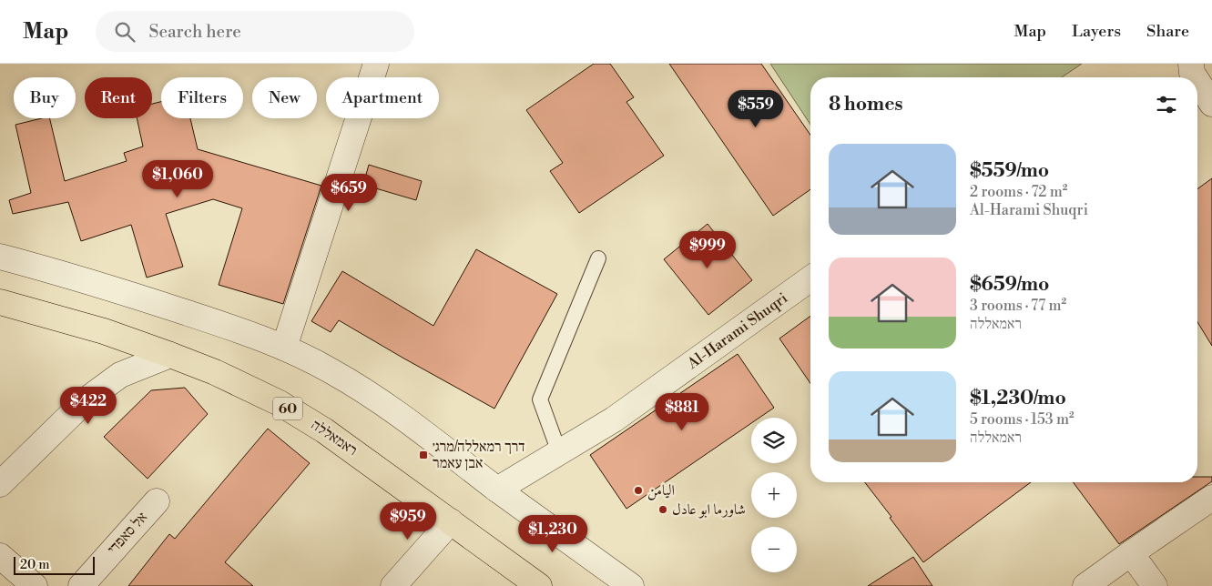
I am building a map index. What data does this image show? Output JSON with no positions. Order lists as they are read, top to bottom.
{
  "streets": {
    "highway": ["60", "ראמאללה"],
    "street": ["Al-Harami Shuqri", "אל סאפדי"]
  },
  "places": {
    "transit": ["דרך רמאללה/מרג׳ אבן עאמר"],
    "other": ["اليامن", "شاورما ابو عادل"]
  },
  "scale_bar": "20 m",
  "page": {
    "header": "Map",
    "search": "Search here",
    "nav": ["Map", "Layers", "Share"],
    "chip": [
      "Buy",
      "Rent",
      "Filters",
      "New",
      "Apartment"
    ],
    "heading": "8 homes",
    "price": [
      "$559",
      "$1,060",
      "$659",
      "$999",
      "$422",
      "$881",
      "$959",
      "$1,230"
    ],
    "list": [
      {
        "name": "$559/mo",
        "note": "2 rooms · 72 m² · Al-Harami Shuqri"
      },
      {
        "name": "$659/mo",
        "note": "3 rooms · 77 m² · ראמאללה"
      },
      {
        "name": "$1,230/mo",
        "note": "5 rooms · 153 m² · ראמאללה"
      }
    ],
    "map_buttons": ["+", "−"],
    "scale": "20 m"
  }
}
